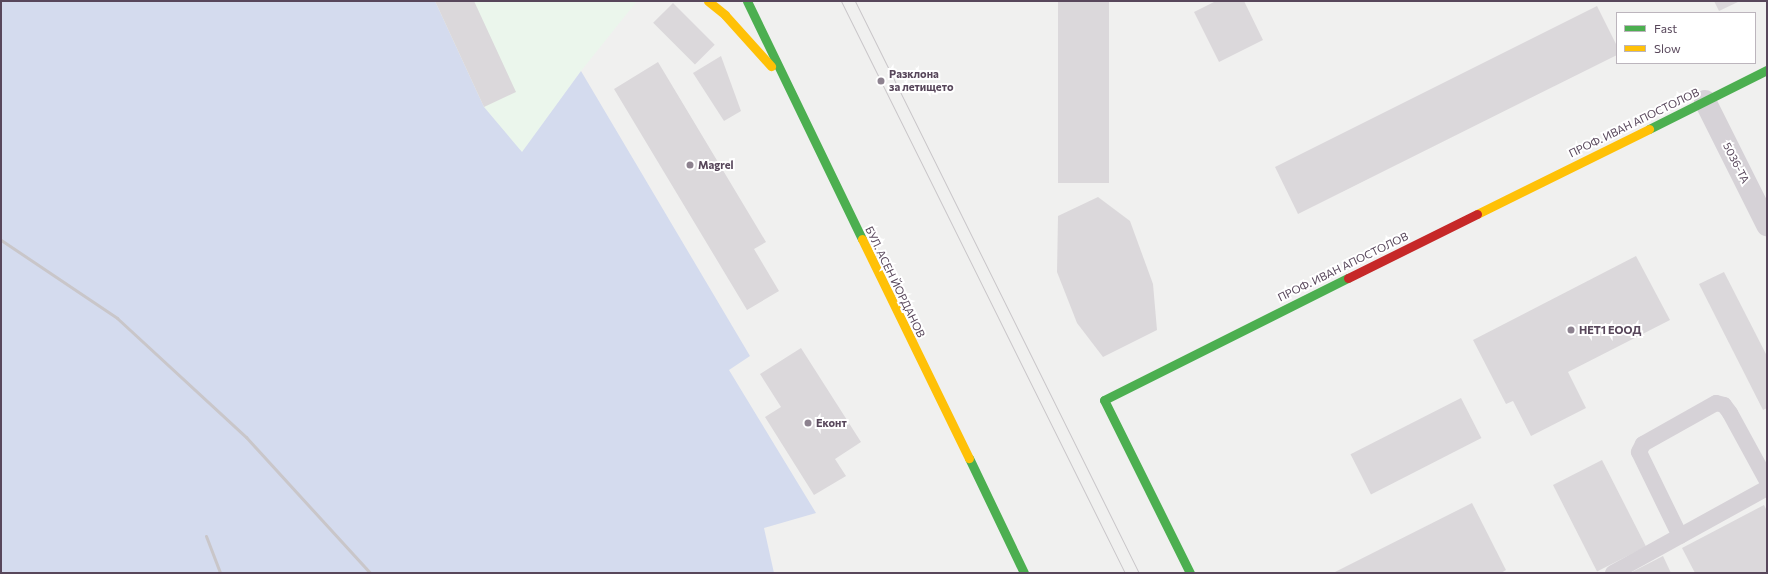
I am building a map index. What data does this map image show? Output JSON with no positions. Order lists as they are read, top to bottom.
{
  "streets": {
    "street": ["ПРОФ. ИВАН АПОСТОЛОВ", "5036-ТА", "БУЛ. АСЕН ЙОРДАНОВ"]
  },
  "crossings": [
    ["ПРОФ. ИВАН АПОСТОЛОВ", "5036-ТА"]
  ],
  "places": [
    "Разклона за летището",
    "Magrel",
    "НЕТ1 ЕООД",
    "Еконт"
  ],
  "legend": ["Fast", "Slow"]
}
